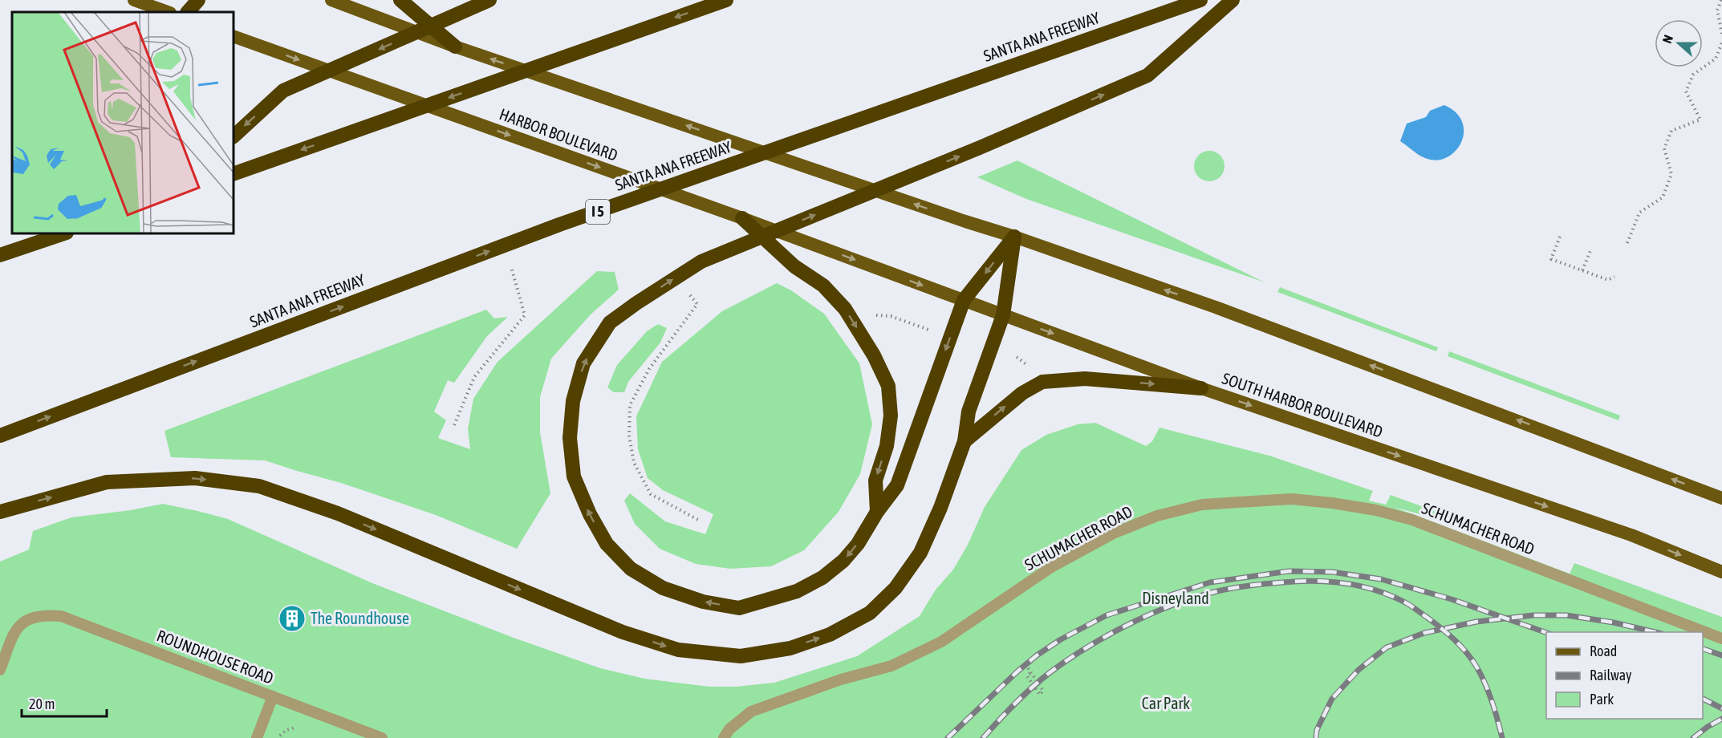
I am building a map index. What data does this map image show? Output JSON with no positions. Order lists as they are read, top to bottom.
{
  "streets": {
    "highway": ["SANTA ANA FREEWAY", "I 5"],
    "main road": ["HARBOR BOULEVARD", "SOUTH HARBOR BOULEVARD"],
    "lane": ["SCHUMACHER ROAD", "ROUNDHOUSE ROAD"]
  },
  "crossings": [
    ["HARBOR BOULEVARD", "SOUTH HARBOR BOULEVARD"]
  ],
  "one_way": ["SANTA ANA FREEWAY"],
  "parks": ["Disneyland", "Car Park"],
  "places": {
    "building": ["The Roundhouse"]
  },
  "legend": ["Road", "Railway", "Park"],
  "scale_bar": "20 m",
  "north": "left"
}
